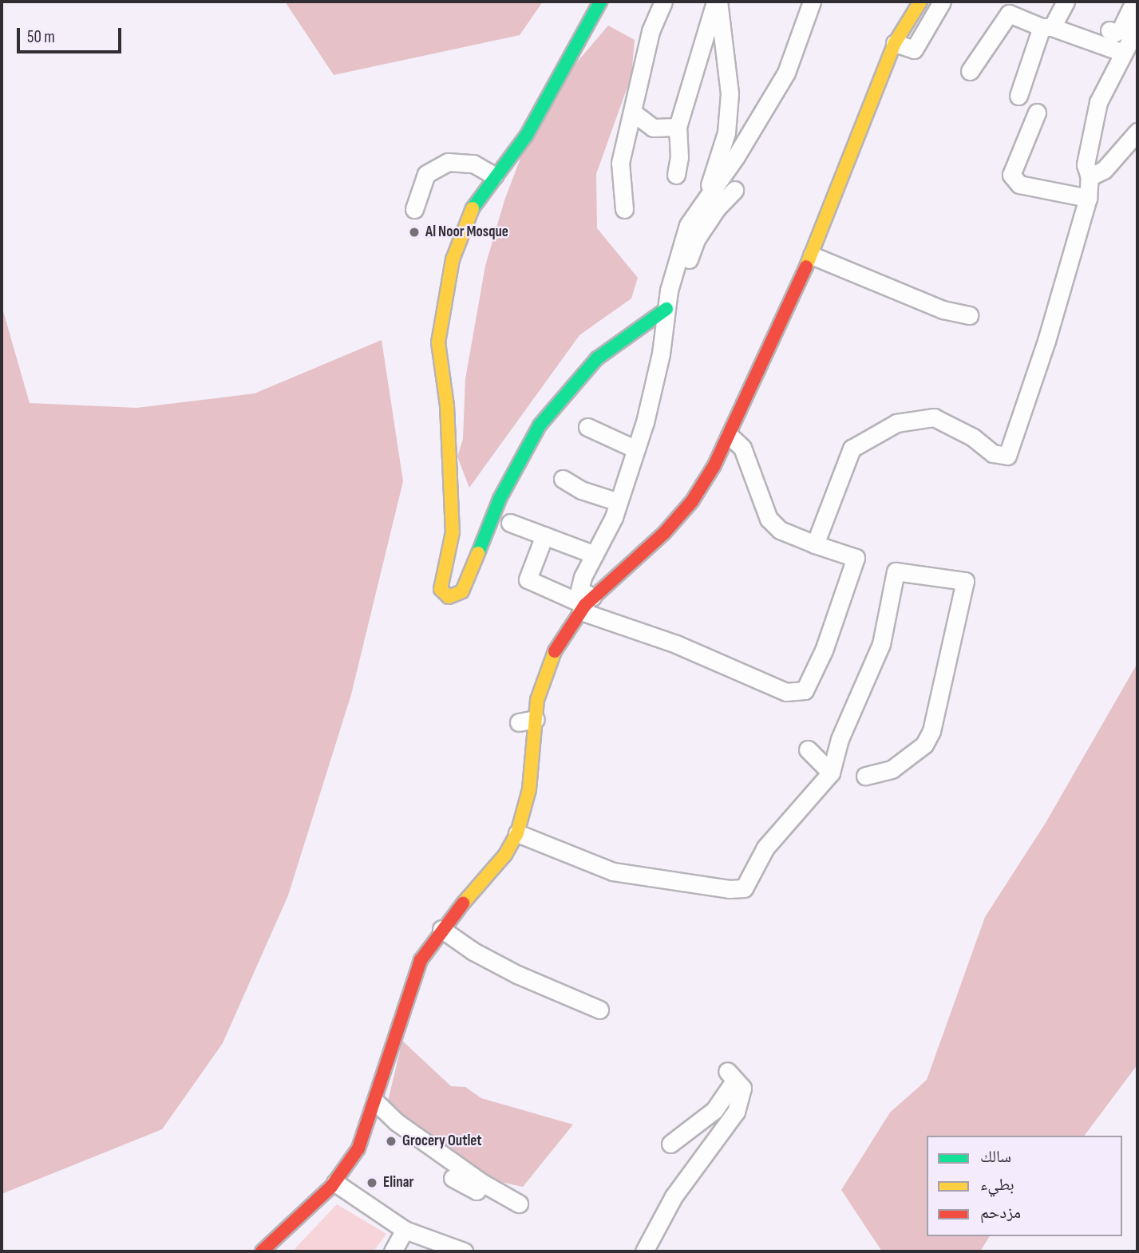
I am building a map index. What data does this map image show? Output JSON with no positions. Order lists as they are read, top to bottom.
{
  "places": ["Al Noor Mosque", "Grocery Outlet", "Elinar"],
  "legend": ["سالك", "بطيء", "مزدحم"],
  "scale_bar": "50 m"
}
